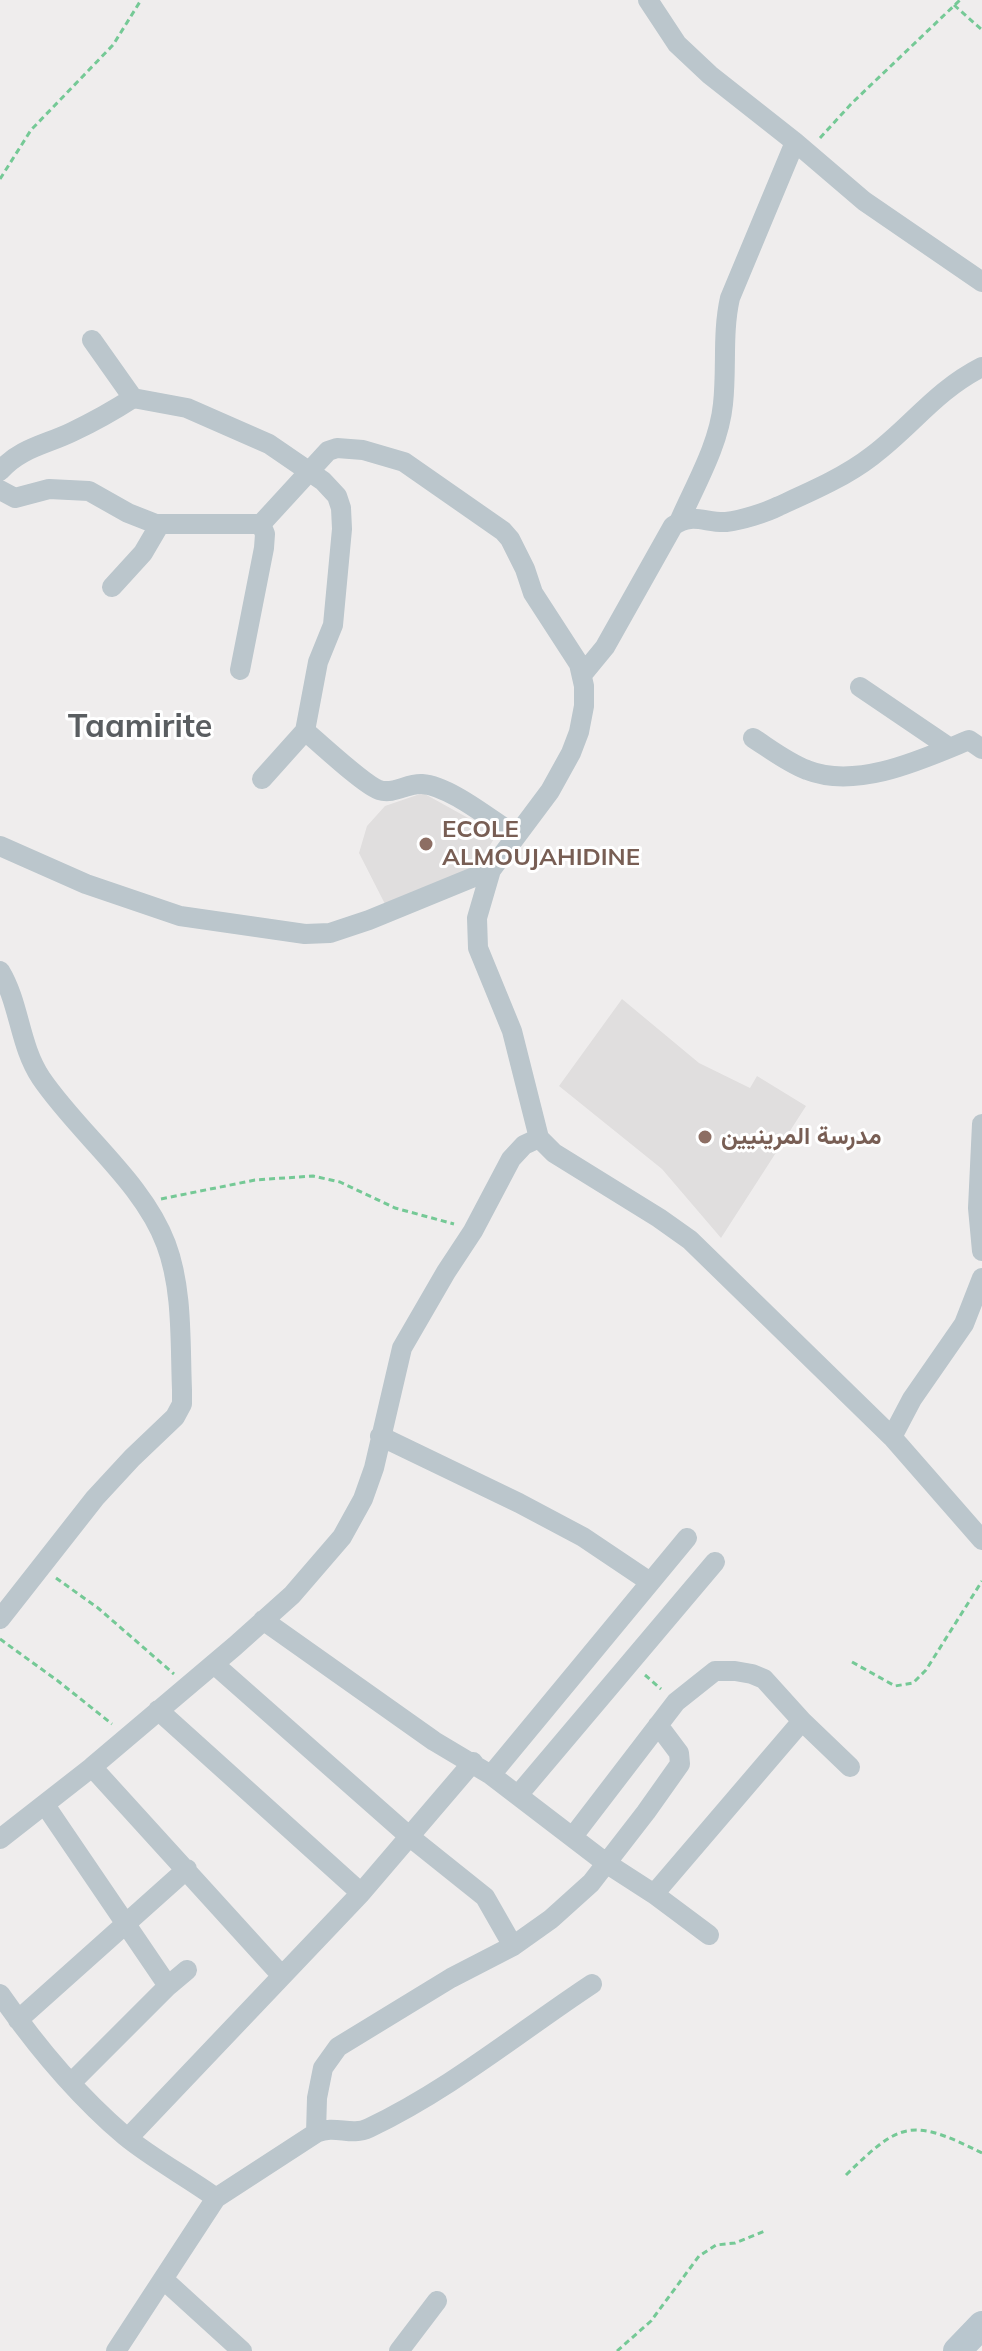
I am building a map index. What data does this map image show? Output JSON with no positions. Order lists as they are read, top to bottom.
{
  "districts": ["Taamirite"],
  "places": ["ECOLE ALMOUJAHIDINE", "مدرسة المرينيين"]
}
